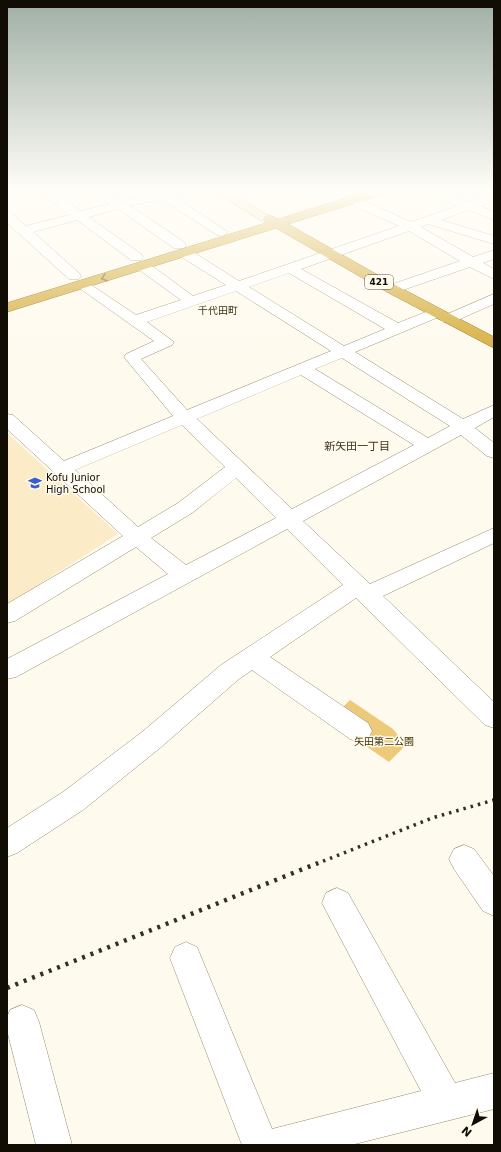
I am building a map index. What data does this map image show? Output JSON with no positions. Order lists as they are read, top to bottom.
{
  "streets": {
    "highway": ["421"]
  },
  "districts": ["千代田町", "新矢田一丁目"],
  "parks": ["矢田第二公園"],
  "places": {
    "school or university": ["Kofu Junior High School"]
  },
  "north": "bottom left"
}
